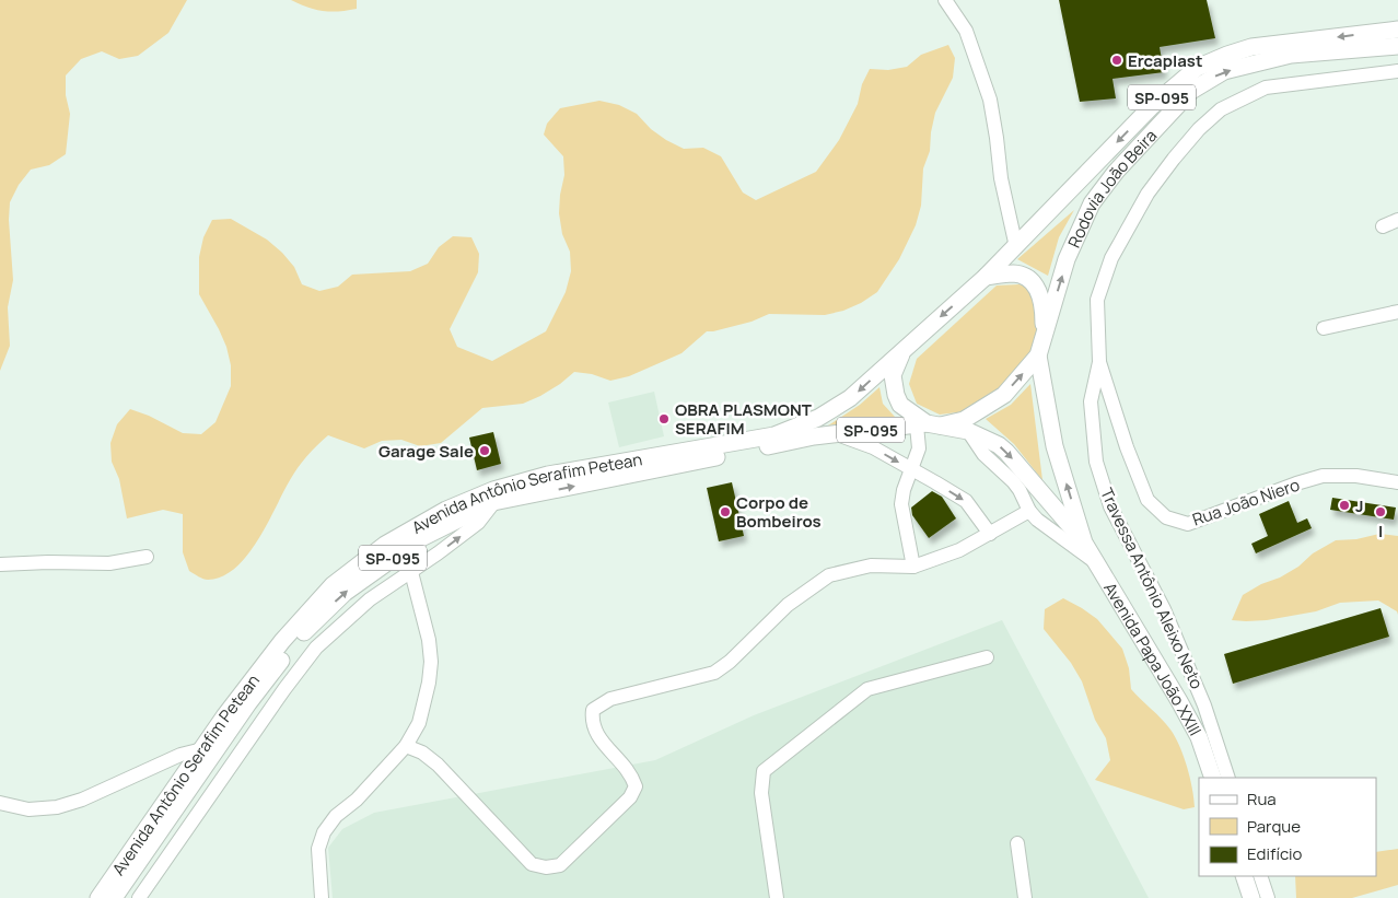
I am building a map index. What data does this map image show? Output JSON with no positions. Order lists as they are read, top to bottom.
{
  "streets": {
    "main road": [
      "SP-095",
      "Rodovia João Beira",
      "Avenida Antônio Serafim Petean",
      "Avenida Papa João XXIII"
    ],
    "street": ["Rua João Niero", "Travessa Antônio Aleixo Neto"]
  },
  "crossings": [
    ["Rodovia João Beira", "Avenida Antônio Serafim Petean"],
    ["Rodovia João Beira", "Avenida Papa João XXIII"],
    ["Avenida Antônio Serafim Petean", "Avenida Papa João XXIII"],
    ["Rua João Niero", "Travessa Antônio Aleixo Neto"]
  ],
  "places": [
    "Ercaplast",
    "OBRA PLASMONT SERAFIM",
    "Garage Sale",
    "J",
    "Corpo de Bombeiros",
    "I"
  ],
  "legend": ["Rua", "Parque", "Edifício"]
}
